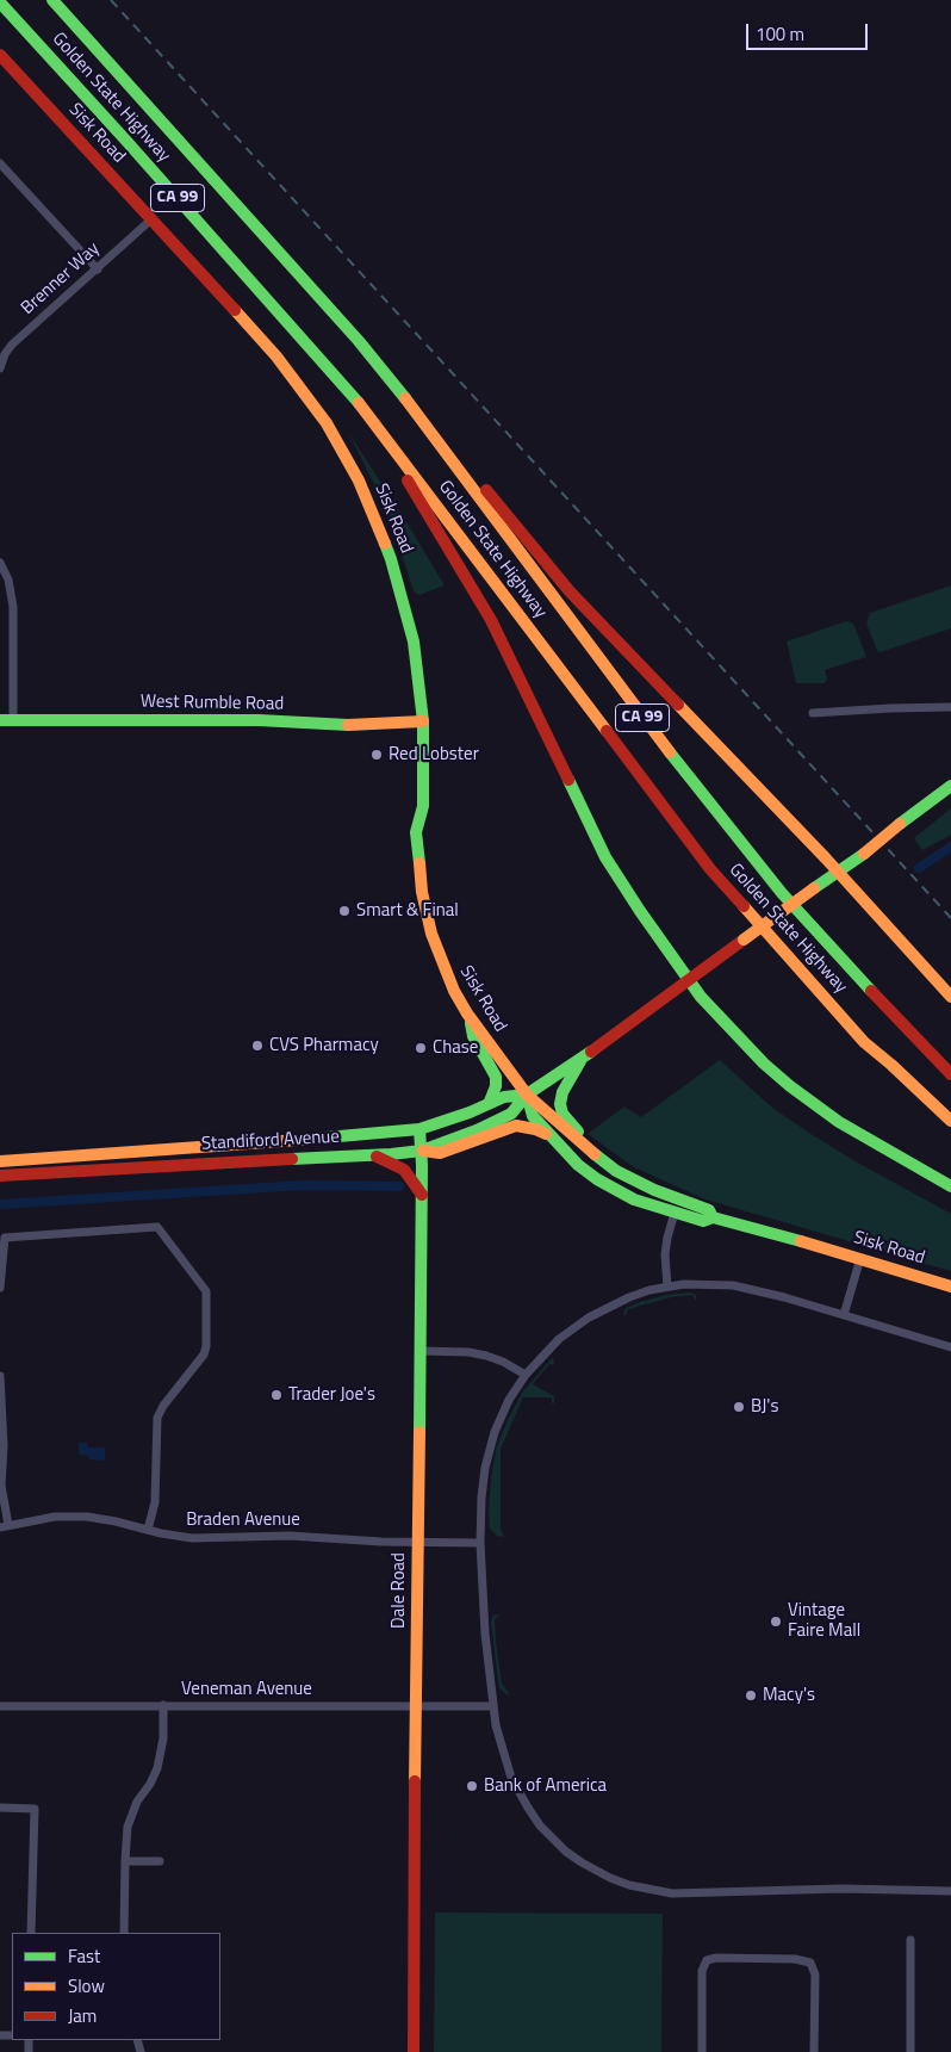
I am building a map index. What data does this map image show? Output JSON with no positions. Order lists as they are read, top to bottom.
{
  "streets": {
    "main road": [
      "Golden State Highway",
      "Sisk Road",
      "CA 99",
      "West Rumble Road",
      "Standiford Avenue",
      "Dale Road"
    ],
    "street": ["Brenner Way", "Braden Avenue", "Veneman Avenue"]
  },
  "crossings": [
    ["Sisk Road", "Brenner Way"],
    ["Sisk Road", "West Rumble Road"],
    ["Sisk Road", "Standiford Avenue"],
    ["Standiford Avenue", "Dale Road"],
    ["Braden Avenue", "Dale Road"],
    ["Dale Road", "Veneman Avenue"]
  ],
  "places": [
    "Red Lobster",
    "Smart & Final",
    "CVS Pharmacy",
    "Chase",
    "Trader Joe's",
    "BJ's",
    "Vintage Faire Mall",
    "Macy's",
    "Bank of America"
  ],
  "legend": ["Fast", "Slow", "Jam"],
  "scale_bar": "100 m"
}
